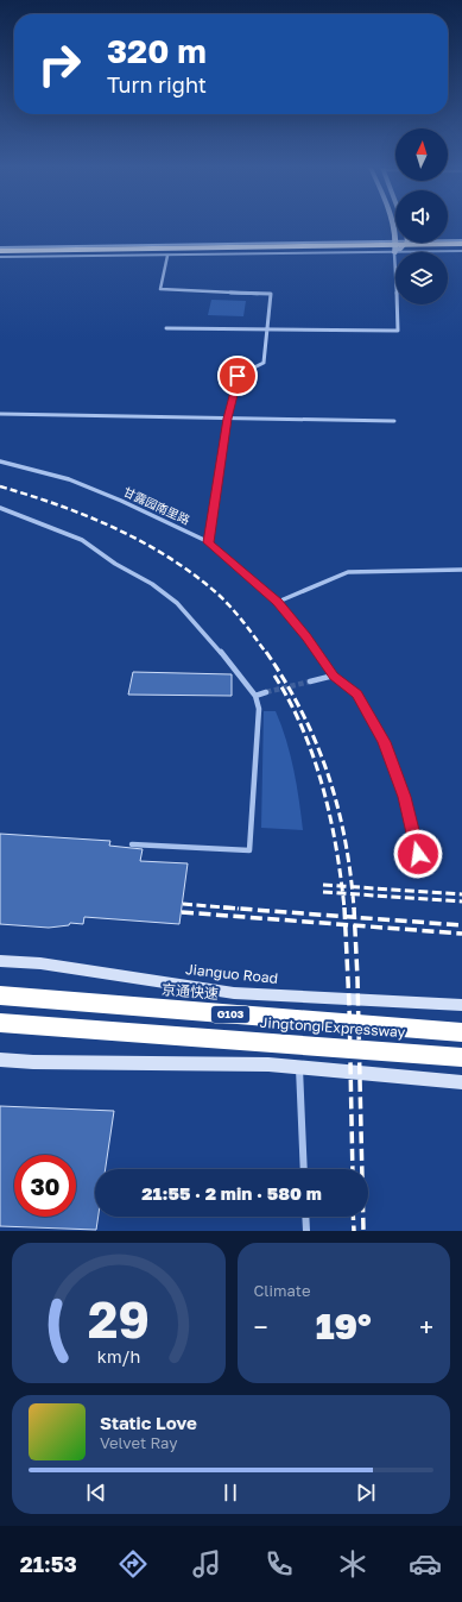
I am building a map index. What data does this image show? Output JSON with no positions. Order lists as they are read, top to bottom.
{
  "streets": {
    "highway": ["京通快速", "G103", "Jingtong Expressway"],
    "main road": ["Jianguo Road"],
    "street": ["甘露园南里路"]
  },
  "north": "top",
  "page": {
    "turn": ["320 m", "Turn right"],
    "limit": "30",
    "trip": "21:55 · 2 min · 580 m",
    "tile": "Climate",
    "heat": ["−", "19°", "+"],
    "song": ["Static Love", "Velvet Ray"],
    "tabs": "21:53",
    "gauge": ["29", "km/h"]
  }
}
